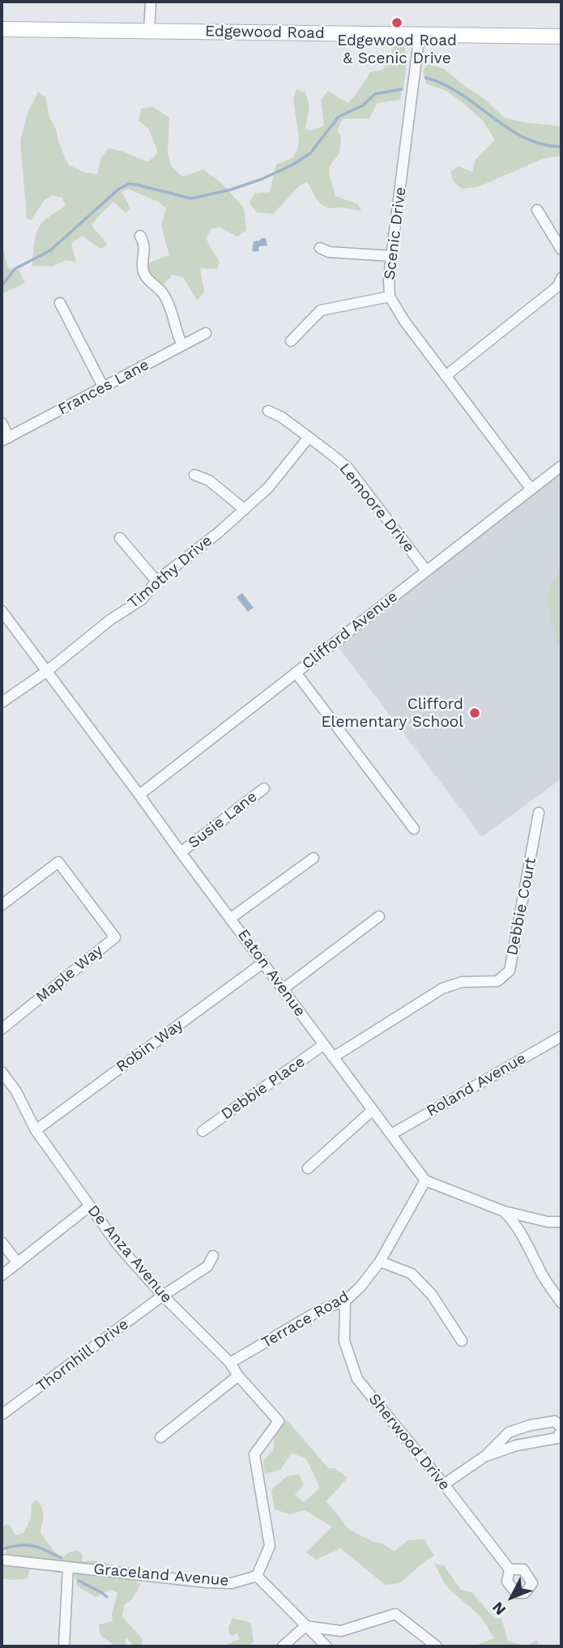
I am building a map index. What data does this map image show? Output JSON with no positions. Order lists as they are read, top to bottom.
{
  "streets": {
    "main road": ["Edgewood Road"],
    "street": [
      "Scenic Drive",
      "Frances Lane",
      "Lemoore Drive",
      "Timothy Drive",
      "Clifford Avenue",
      "Susie Lane",
      "Debbie Court",
      "Eaton Avenue",
      "Maple Way",
      "Robin Way",
      "Roland Avenue",
      "Debbie Place",
      "De Anza Avenue",
      "Terrace Road",
      "Thornhill Drive",
      "Sherwood Drive",
      "Graceland Avenue"
    ]
  },
  "crossings": [
    ["Edgewood Road", "Scenic Drive"],
    ["Scenic Drive", "Clifford Avenue"],
    ["Lemoore Drive", "Timothy Drive"],
    ["Lemoore Drive", "Clifford Avenue"],
    ["Timothy Drive", "Eaton Avenue"],
    ["Clifford Avenue", "Eaton Avenue"],
    ["Susie Lane", "Eaton Avenue"],
    ["Debbie Court", "Eaton Avenue"],
    ["Eaton Avenue", "Robin Way"],
    ["Eaton Avenue", "Roland Avenue"],
    ["Eaton Avenue", "Debbie Place"],
    ["Eaton Avenue", "Terrace Road"],
    ["Robin Way", "De Anza Avenue"],
    ["De Anza Avenue", "Terrace Road"],
    ["De Anza Avenue", "Thornhill Drive"],
    ["De Anza Avenue", "Graceland Avenue"],
    ["Terrace Road", "Sherwood Drive"]
  ],
  "places": ["Edgewood Road & Scenic Drive", "Clifford Elementary School"],
  "north": "bottom left"
}
